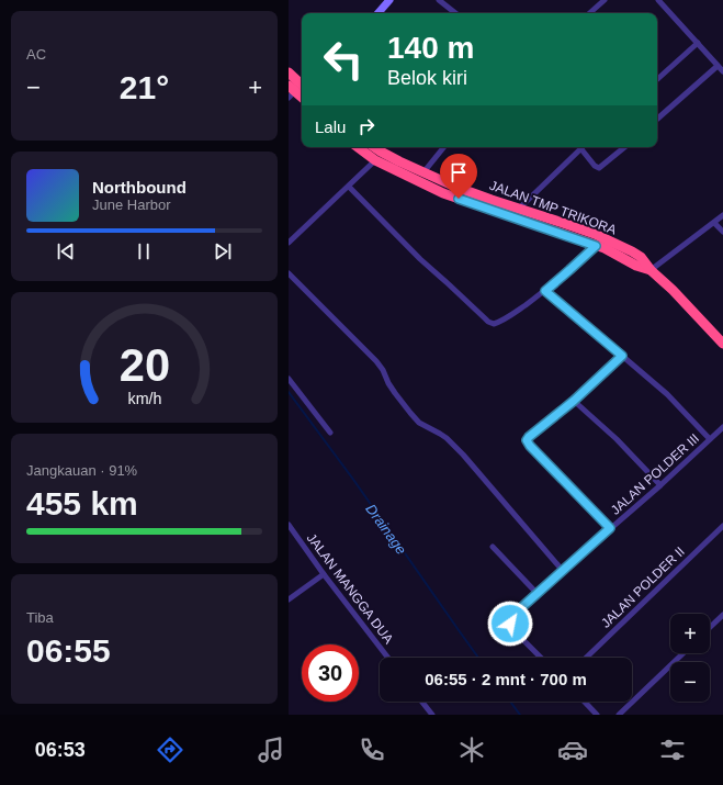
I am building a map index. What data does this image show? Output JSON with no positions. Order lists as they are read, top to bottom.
{
  "streets": {
    "highway": ["JALAN TMP TRIKORA"],
    "street": ["JALAN POLDER III", "JALAN POLDER II", "JALAN MANGGA DUA"]
  },
  "water": ["Drainage"],
  "page": {
    "tile": [
      "AC",
      ["Jangkauan · 91%", "455 km"],
      ["Tiba", "06:55"]
    ],
    "turn": ["140 m", "Belok kiri"],
    "heat": ["−", "21°", "+"],
    "then": "Lalu",
    "song": ["Northbound", "June Harbor"],
    "map_buttons": ["+", "−"],
    "limit": "30",
    "trip": "06:55 · 2 mnt · 700 m",
    "tabs": "06:53",
    "gauge": ["20", "km/h"]
  }
}
